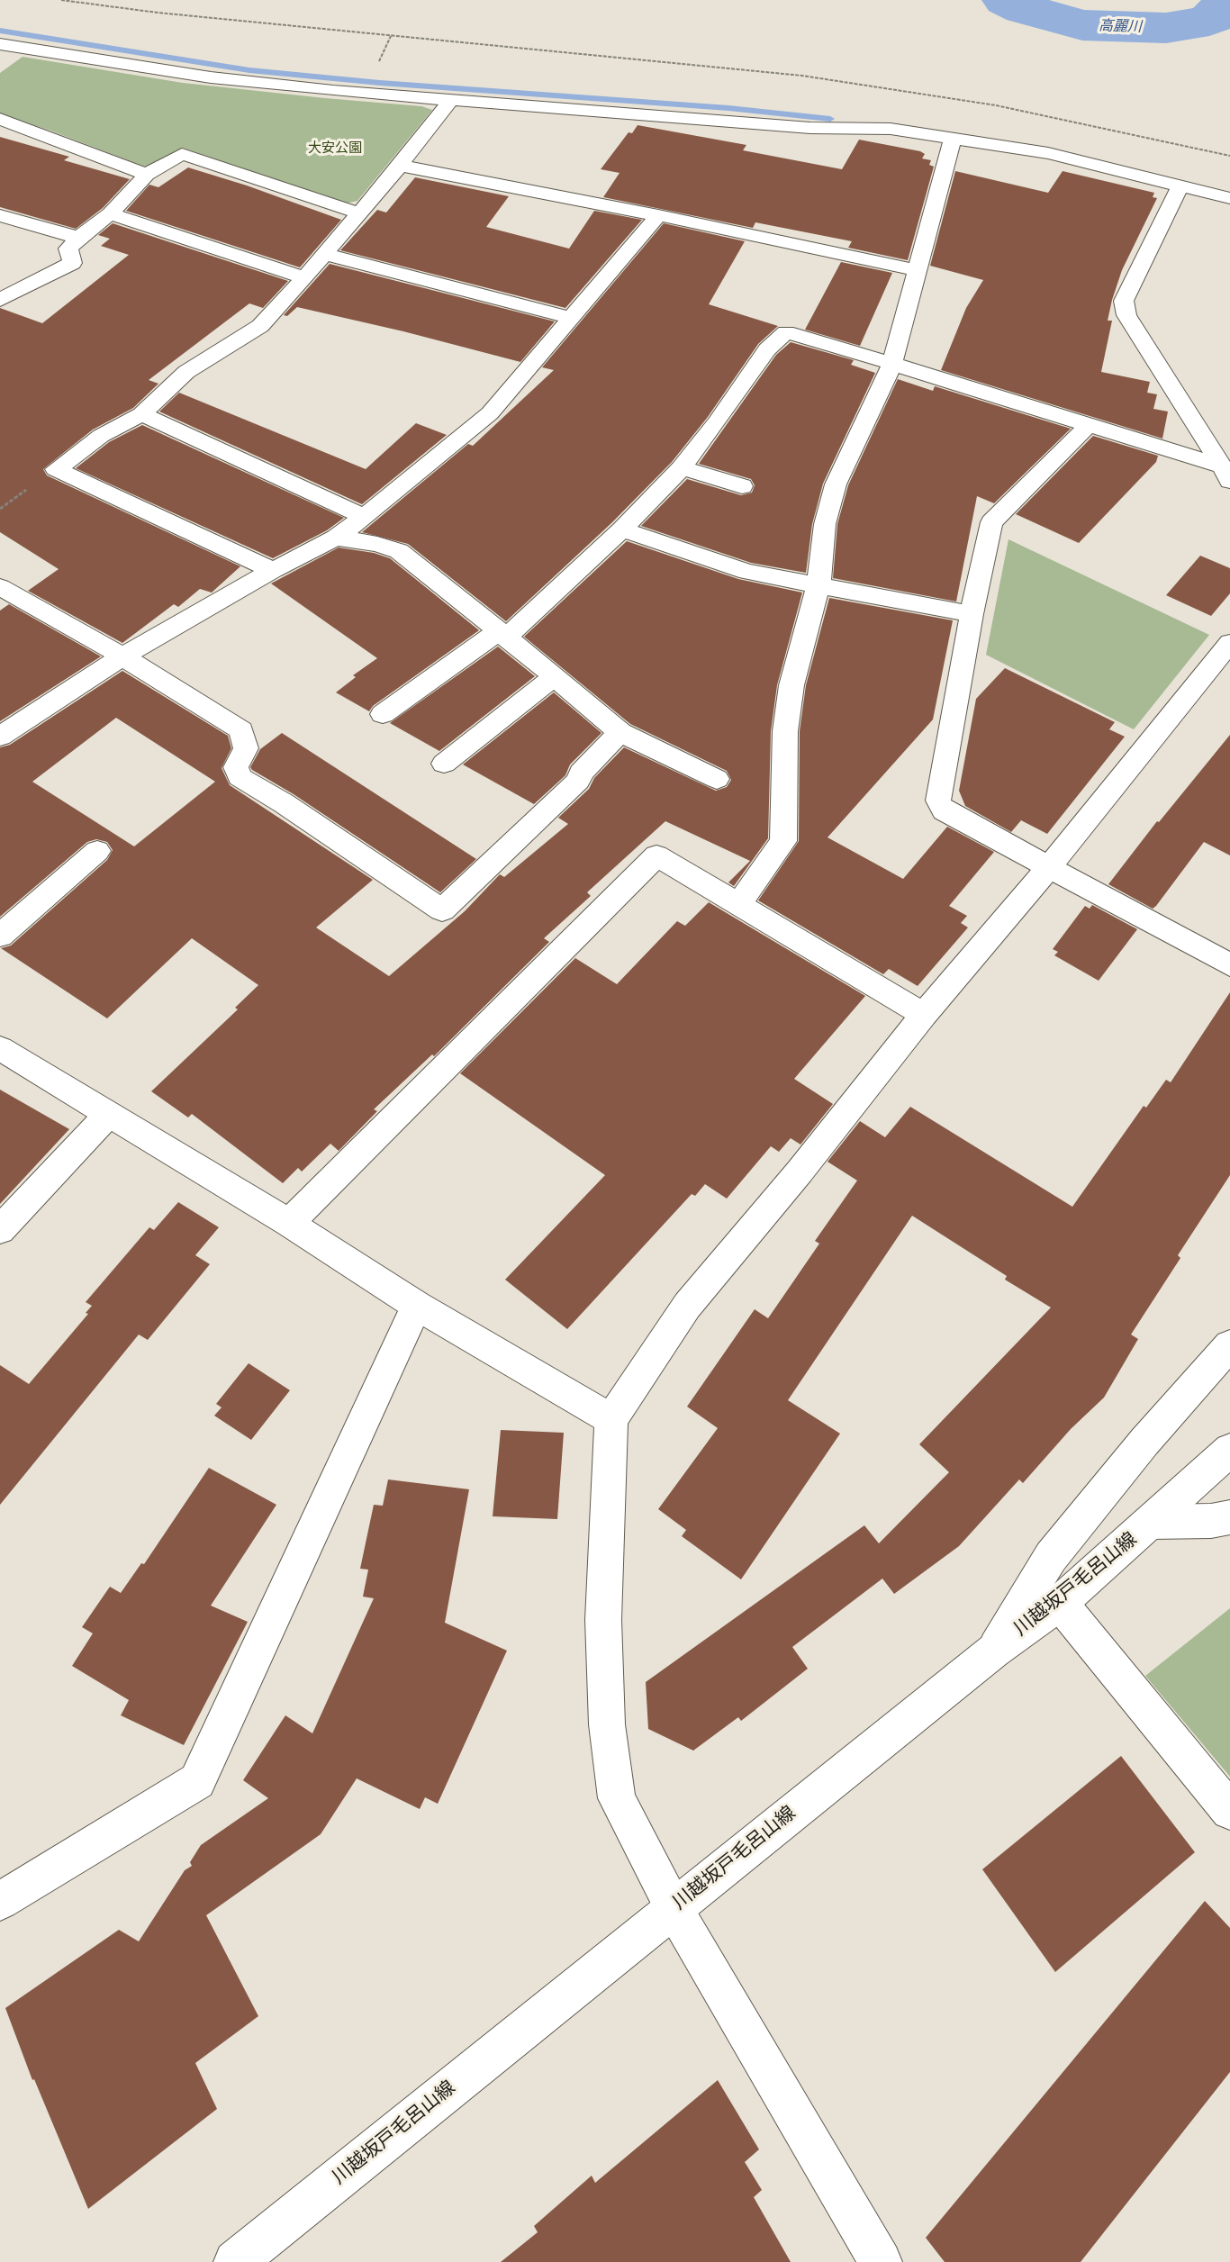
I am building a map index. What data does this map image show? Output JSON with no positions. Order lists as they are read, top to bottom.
{
  "streets": {
    "street": ["川越坂戸毛呂山線"]
  },
  "water": ["高麗川"],
  "parks": ["大安公園"]
}
